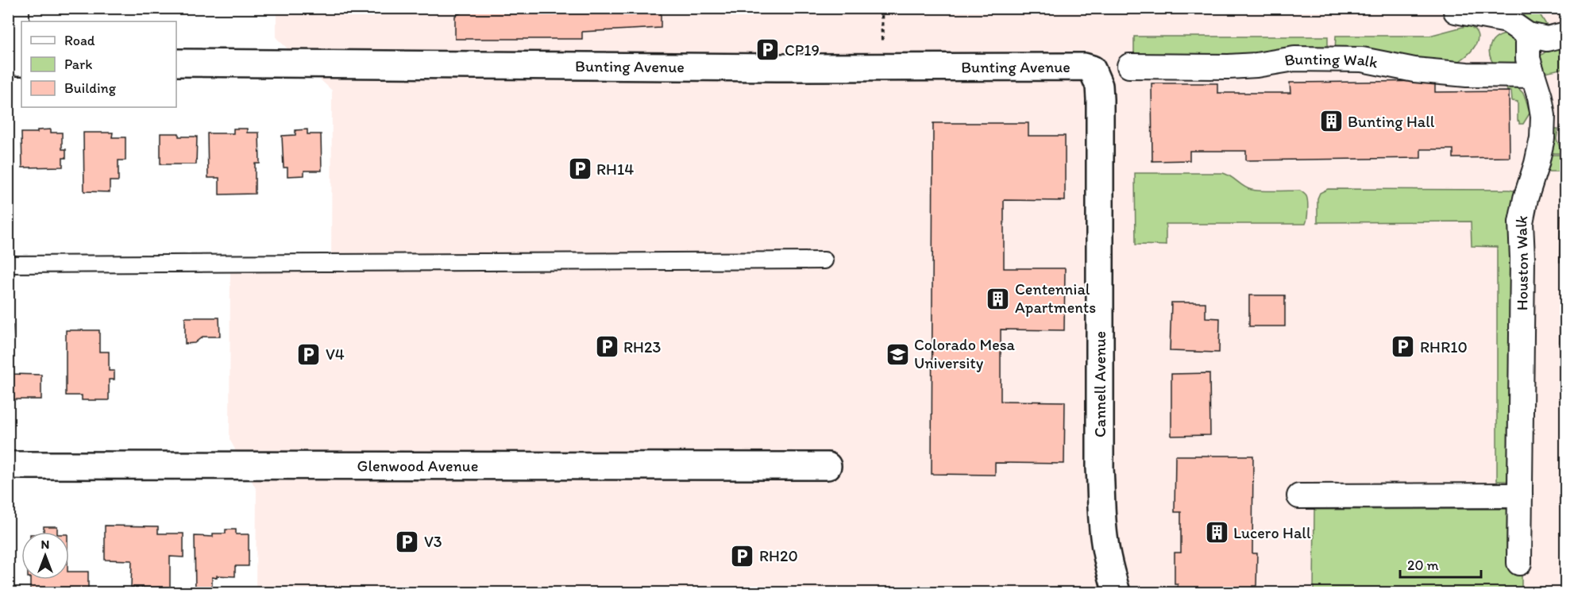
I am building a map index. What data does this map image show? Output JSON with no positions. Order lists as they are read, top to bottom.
{
  "streets": {
    "street": [
      "Bunting Walk",
      "Bunting Avenue",
      "Houston Walk",
      "Cannell Avenue",
      "Glenwood Avenue"
    ]
  },
  "crossings": [
    ["Bunting Walk", "Houston Walk"],
    ["Bunting Avenue", "Cannell Avenue"]
  ],
  "places": {
    "parking": [
      "CP19",
      "RH14",
      "RH23",
      "RHR10",
      "V4",
      "V3",
      "RH20"
    ],
    "building": ["Bunting Hall", "Centennial Apartments", "Lucero Hall"],
    "school or university": ["Colorado Mesa University"]
  },
  "legend": ["Road", "Park", "Building"],
  "scale_bar": "20 m",
  "north": "top"
}
